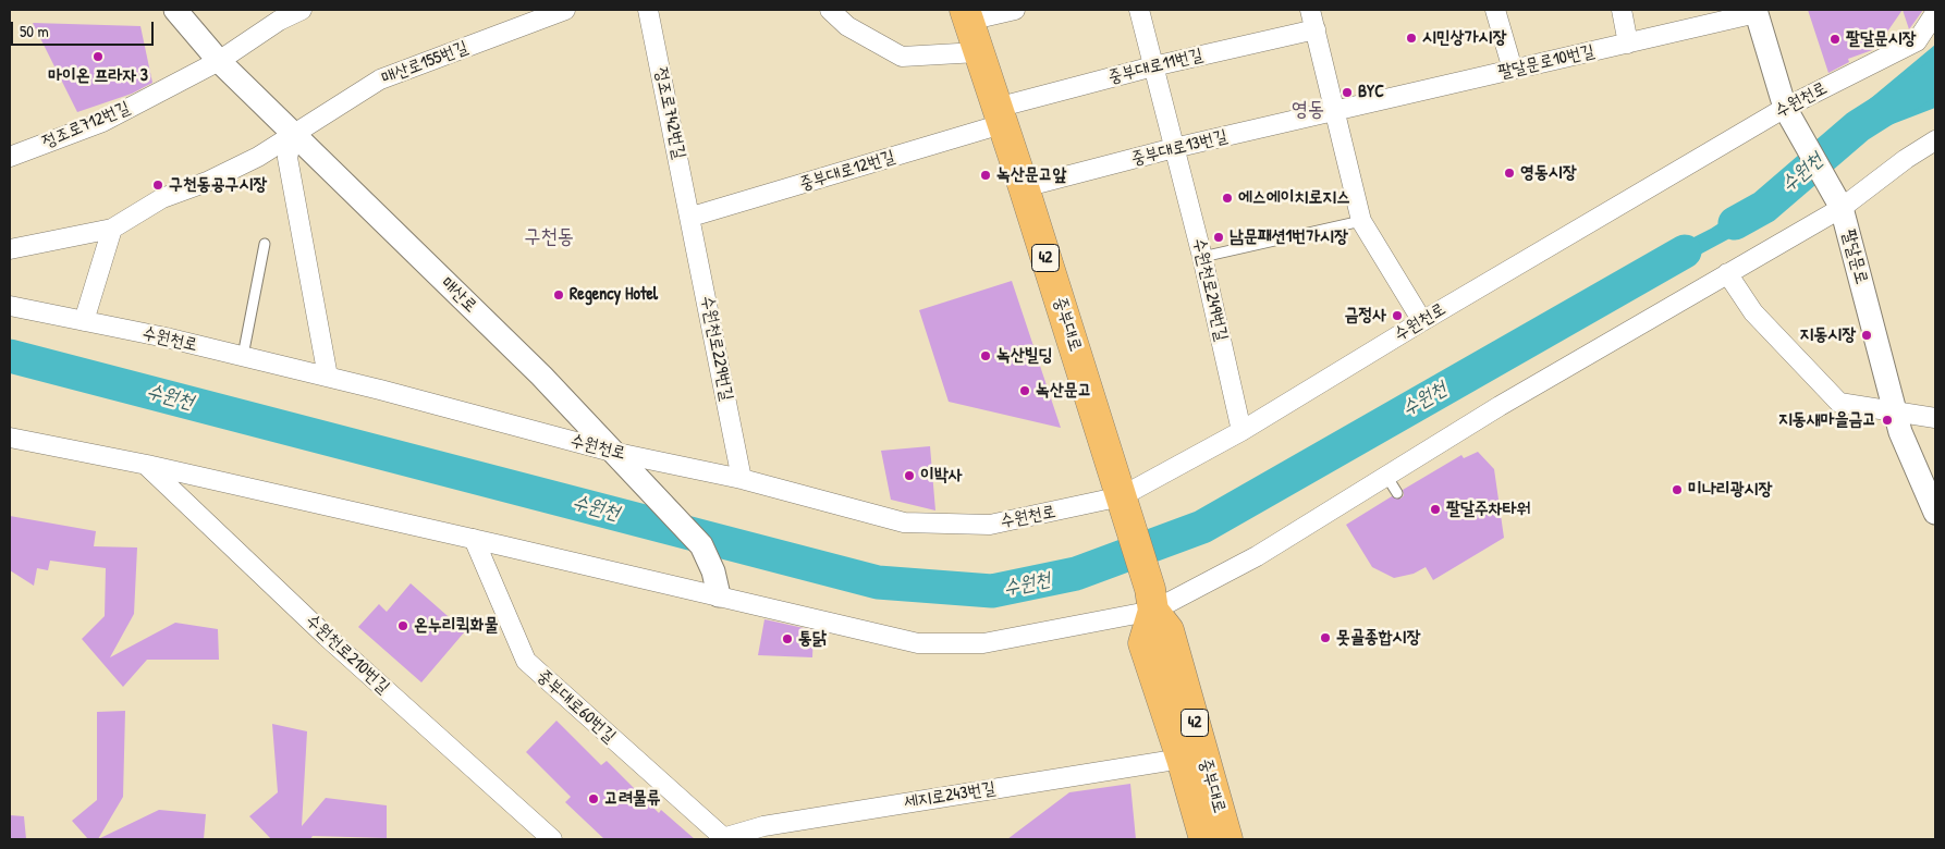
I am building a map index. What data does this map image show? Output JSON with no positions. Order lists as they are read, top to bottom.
{
  "streets": {
    "main road": ["42", "중부대로"],
    "street": [
      "팔달문로10번길",
      "매산로155번길",
      "중부대로11번길",
      "수원천로",
      "정조로742번길",
      "정조로712번길",
      "중부대로13번길",
      "중부대로12번길",
      "팔달문로",
      "수원천로249번길",
      "매산로",
      "수원천로229번길",
      "수원천로210번길",
      "중부대로60번길",
      "세지로243번길"
    ]
  },
  "crossings": [
    ["팔달문로10번길", "중부대로13번길"],
    ["팔달문로10번길", "팔달문로"],
    ["매산로155번길", "매산로"],
    ["중부대로11번길", "중부대로12번길"],
    ["중부대로11번길", "수원천로249번길"],
    ["중부대로11번길", "중부대로"],
    ["수원천로", "팔달문로"],
    ["수원천로", "수원천로249번길"],
    ["수원천로", "매산로"],
    ["수원천로", "중부대로"],
    ["수원천로", "수원천로229번길"],
    ["정조로742번길", "중부대로12번길"],
    ["정조로742번길", "수원천로229번길"],
    ["정조로712번길", "매산로"],
    ["중부대로13번길", "수원천로249번길"],
    ["중부대로13번길", "중부대로"],
    ["중부대로12번길", "중부대로"],
    ["중부대로12번길", "수원천로229번길"],
    ["중부대로", "세지로243번길"],
    ["중부대로60번길", "세지로243번길"]
  ],
  "districts": ["영동", "구천동"],
  "water": ["수원천"],
  "places": [
    "시민상가시장",
    "팔달문시장",
    "마이온 프라자 3",
    "BYC",
    "영동시장",
    "녹산문고앞",
    "구천동공구시장",
    "에스에이치로지스",
    "남문패션1번가시장",
    "Regency Hotel",
    "금정사",
    "지동시장",
    "녹산빌딩",
    "녹산문고",
    "지동새마을금고",
    "이박사",
    "미나리광시장",
    "팔달주차타워",
    "온누리퀵화물",
    "못골종합시장",
    "통닭",
    "고려물류"
  ],
  "scale_bar": "50 m"
}
